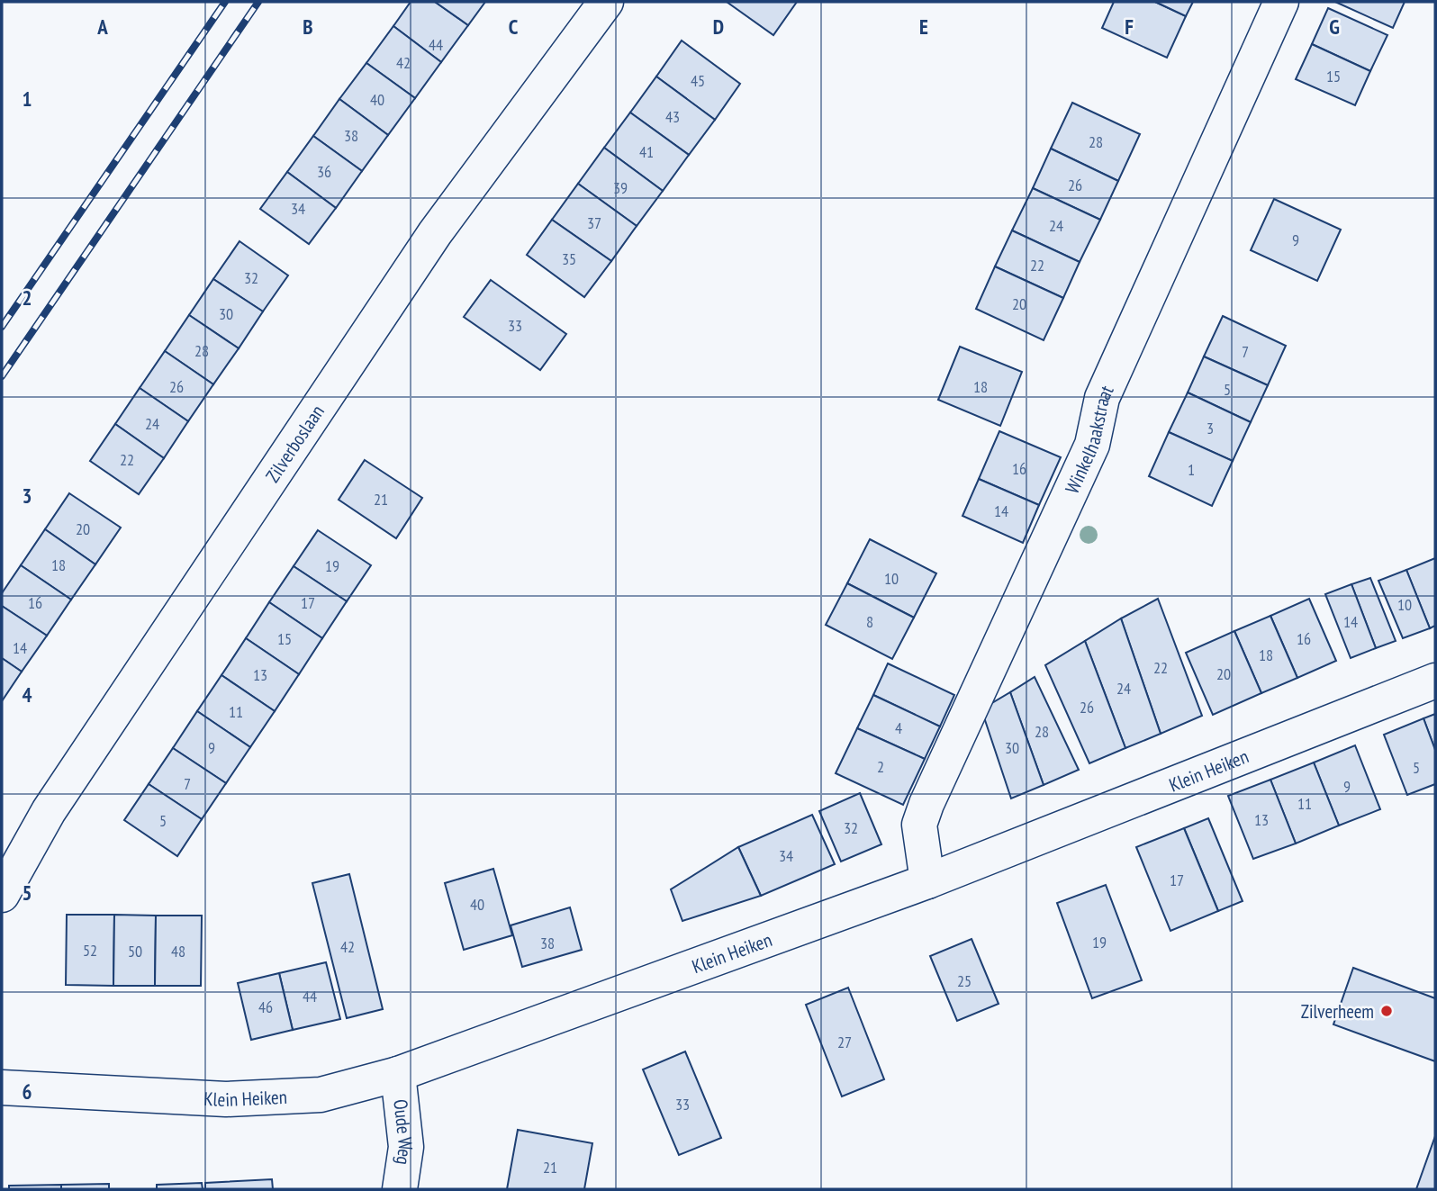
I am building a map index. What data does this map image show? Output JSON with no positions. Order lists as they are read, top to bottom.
{
  "streets": {
    "street": [
      "Winkelhaakstraat",
      "Zilverboslaan",
      "Klein Heiken",
      "Oude Weg"
    ]
  },
  "crossings": [
    ["Winkelhaakstraat", "Klein Heiken"],
    ["Klein Heiken", "Oude Weg"]
  ],
  "places": ["Zilverheem"],
  "house_numbers": [
    "44",
    "42",
    "15",
    "45",
    "40",
    "43",
    "38",
    "28",
    "41",
    "36",
    "26",
    "39",
    "34",
    "37",
    "24",
    "9",
    "35",
    "22",
    "32",
    "20",
    "30",
    "33",
    "28",
    "7",
    "26",
    "18",
    "5",
    "24",
    "3",
    "22",
    "16",
    "1",
    "21",
    "14",
    "20",
    "18",
    "19",
    "10",
    "16",
    "17",
    "10",
    "8",
    "14",
    "15",
    "16",
    "14",
    "18",
    "22",
    "20",
    "13",
    "24",
    "26",
    "11",
    "4",
    "28",
    "9",
    "30",
    "2",
    "5",
    "7",
    "9",
    "11",
    "13",
    "5",
    "32",
    "34",
    "17",
    "40",
    "19",
    "38",
    "42",
    "52",
    "50",
    "48",
    "25",
    "44",
    "46",
    "27",
    "33",
    "21"
  ],
  "grid": {
    "columns": [
      "A",
      "B",
      "C",
      "D",
      "E",
      "F",
      "G"
    ],
    "rows": [
      "1",
      "2",
      "3",
      "4",
      "5",
      "6"
    ]
  }
}
